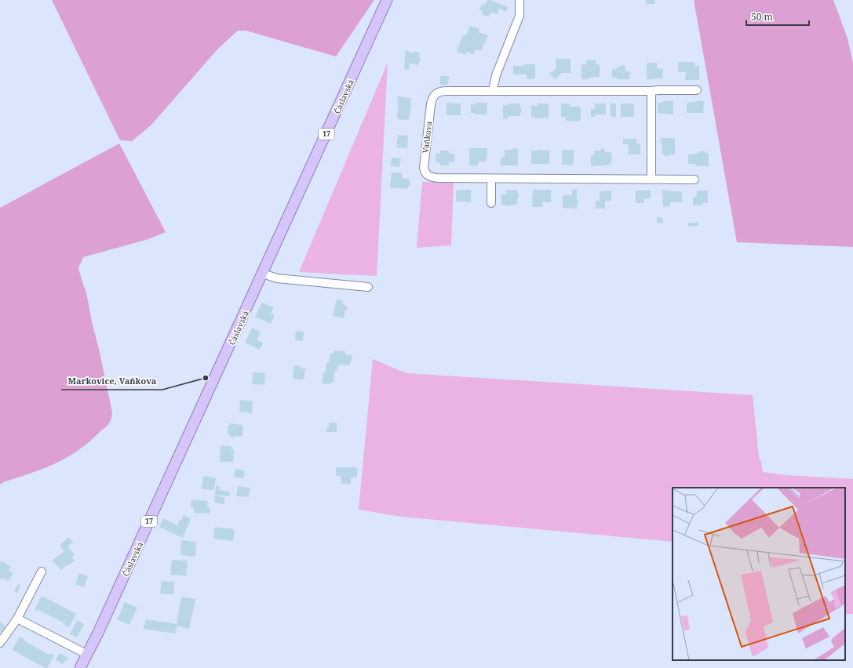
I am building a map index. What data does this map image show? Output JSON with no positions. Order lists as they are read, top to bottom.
{
  "streets": {
    "main road": ["Čáslavská", "17"],
    "street": ["Vaňkova"]
  },
  "places": ["Markovice, Vaňkova"],
  "scale_bar": "50 m"
}
